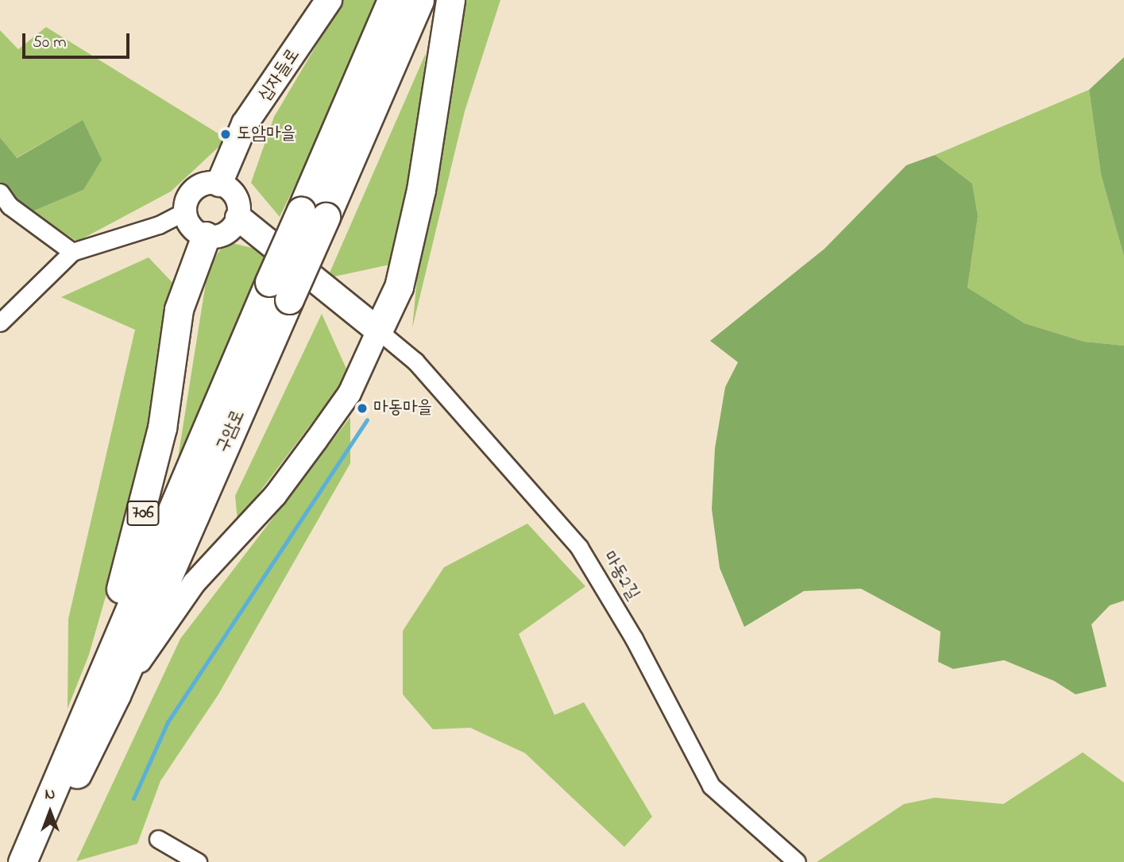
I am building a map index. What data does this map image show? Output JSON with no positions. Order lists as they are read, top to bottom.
{
  "streets": {
    "main road": ["십자들로", "구암로", "706"],
    "street": ["마동2길"]
  },
  "crossings": [
    ["십자들로", "706"],
    ["구암로", "706"]
  ],
  "places": ["도암마을", "마동마을"],
  "scale_bar": "50 m",
  "north": "top"
}
